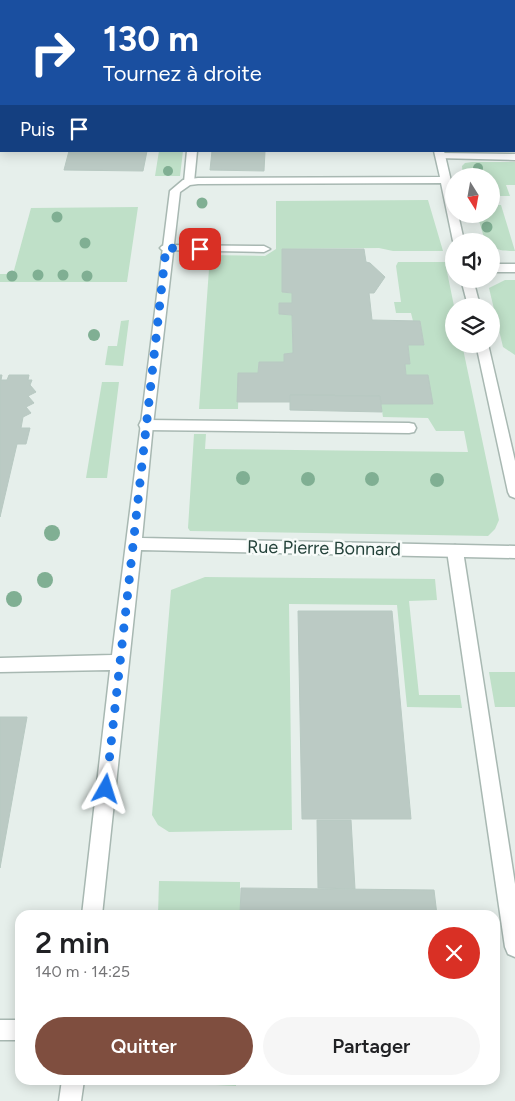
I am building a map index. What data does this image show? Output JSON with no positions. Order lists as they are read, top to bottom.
{
  "streets": {
    "street": ["Rue Pierre Bonnard"]
  },
  "north": "bottom",
  "page": {
    "turn": ["130 m", "Tournez à droite"],
    "then": "Puis",
    "heading": ["2 min", "140 m · 14:25"],
    "buttons": ["Quitter", "Partager"]
  }
}
